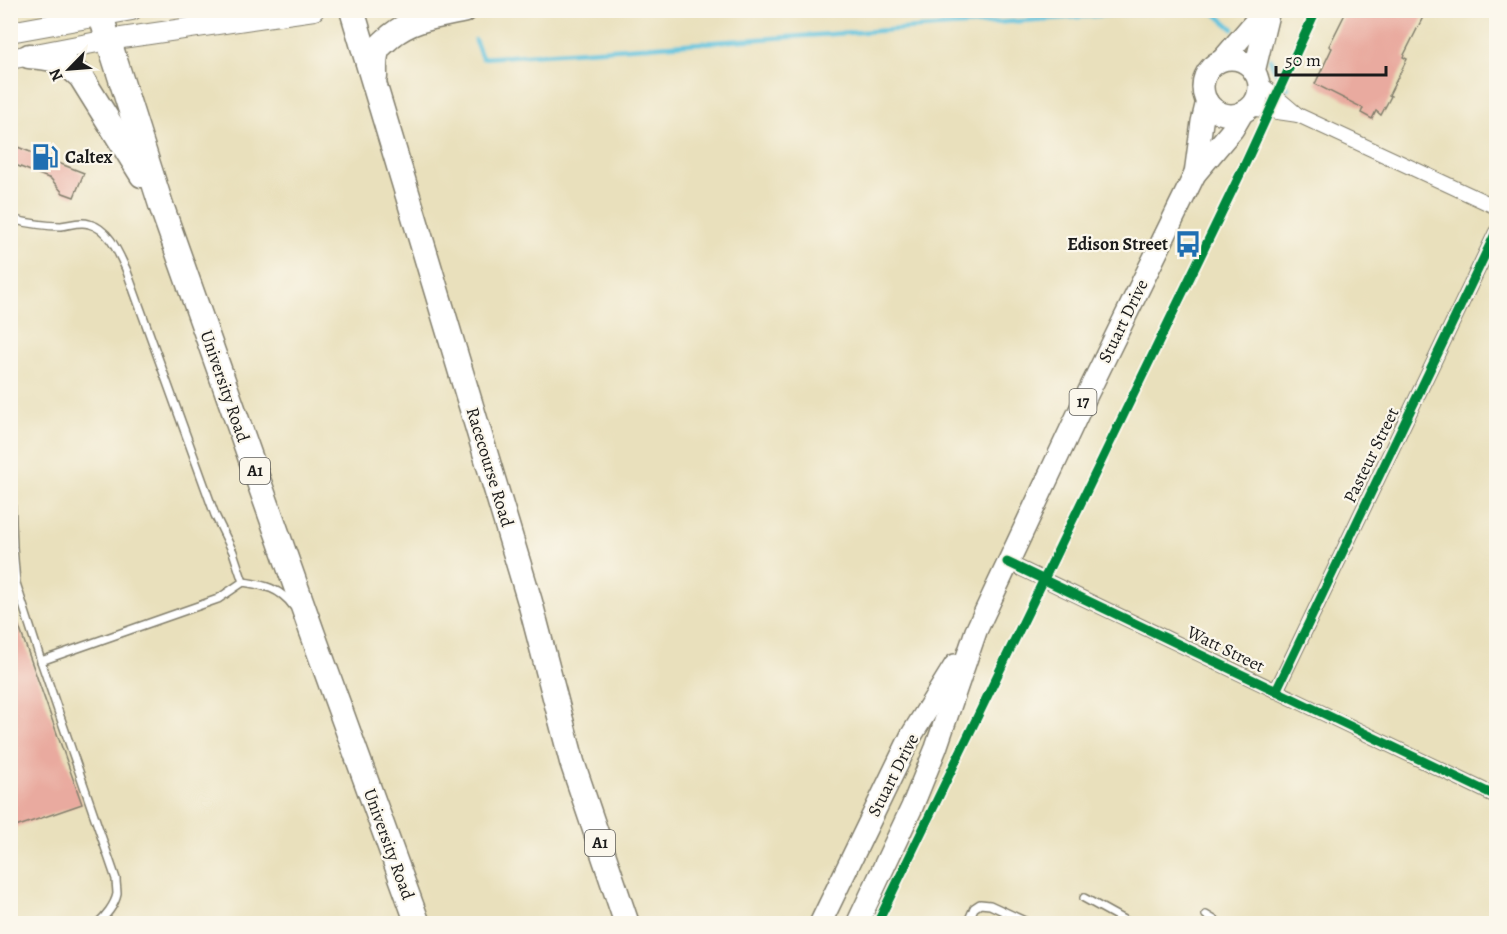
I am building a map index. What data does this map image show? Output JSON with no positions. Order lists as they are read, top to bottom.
{
  "streets": {
    "highway": ["University Road", "Racecourse Road", "A1"],
    "main road": ["Stuart Drive", "17"],
    "street": ["Pasteur Street", "Watt Street"]
  },
  "crossings": [
    ["Stuart Drive", "17"],
    ["Stuart Drive", "Watt Street"],
    ["Pasteur Street", "Watt Street"]
  ],
  "places": {
    "fuel station": ["Caltex"],
    "bus stop": ["Edison Street"]
  },
  "scale_bar": "50 m",
  "north": "bottom left"
}
